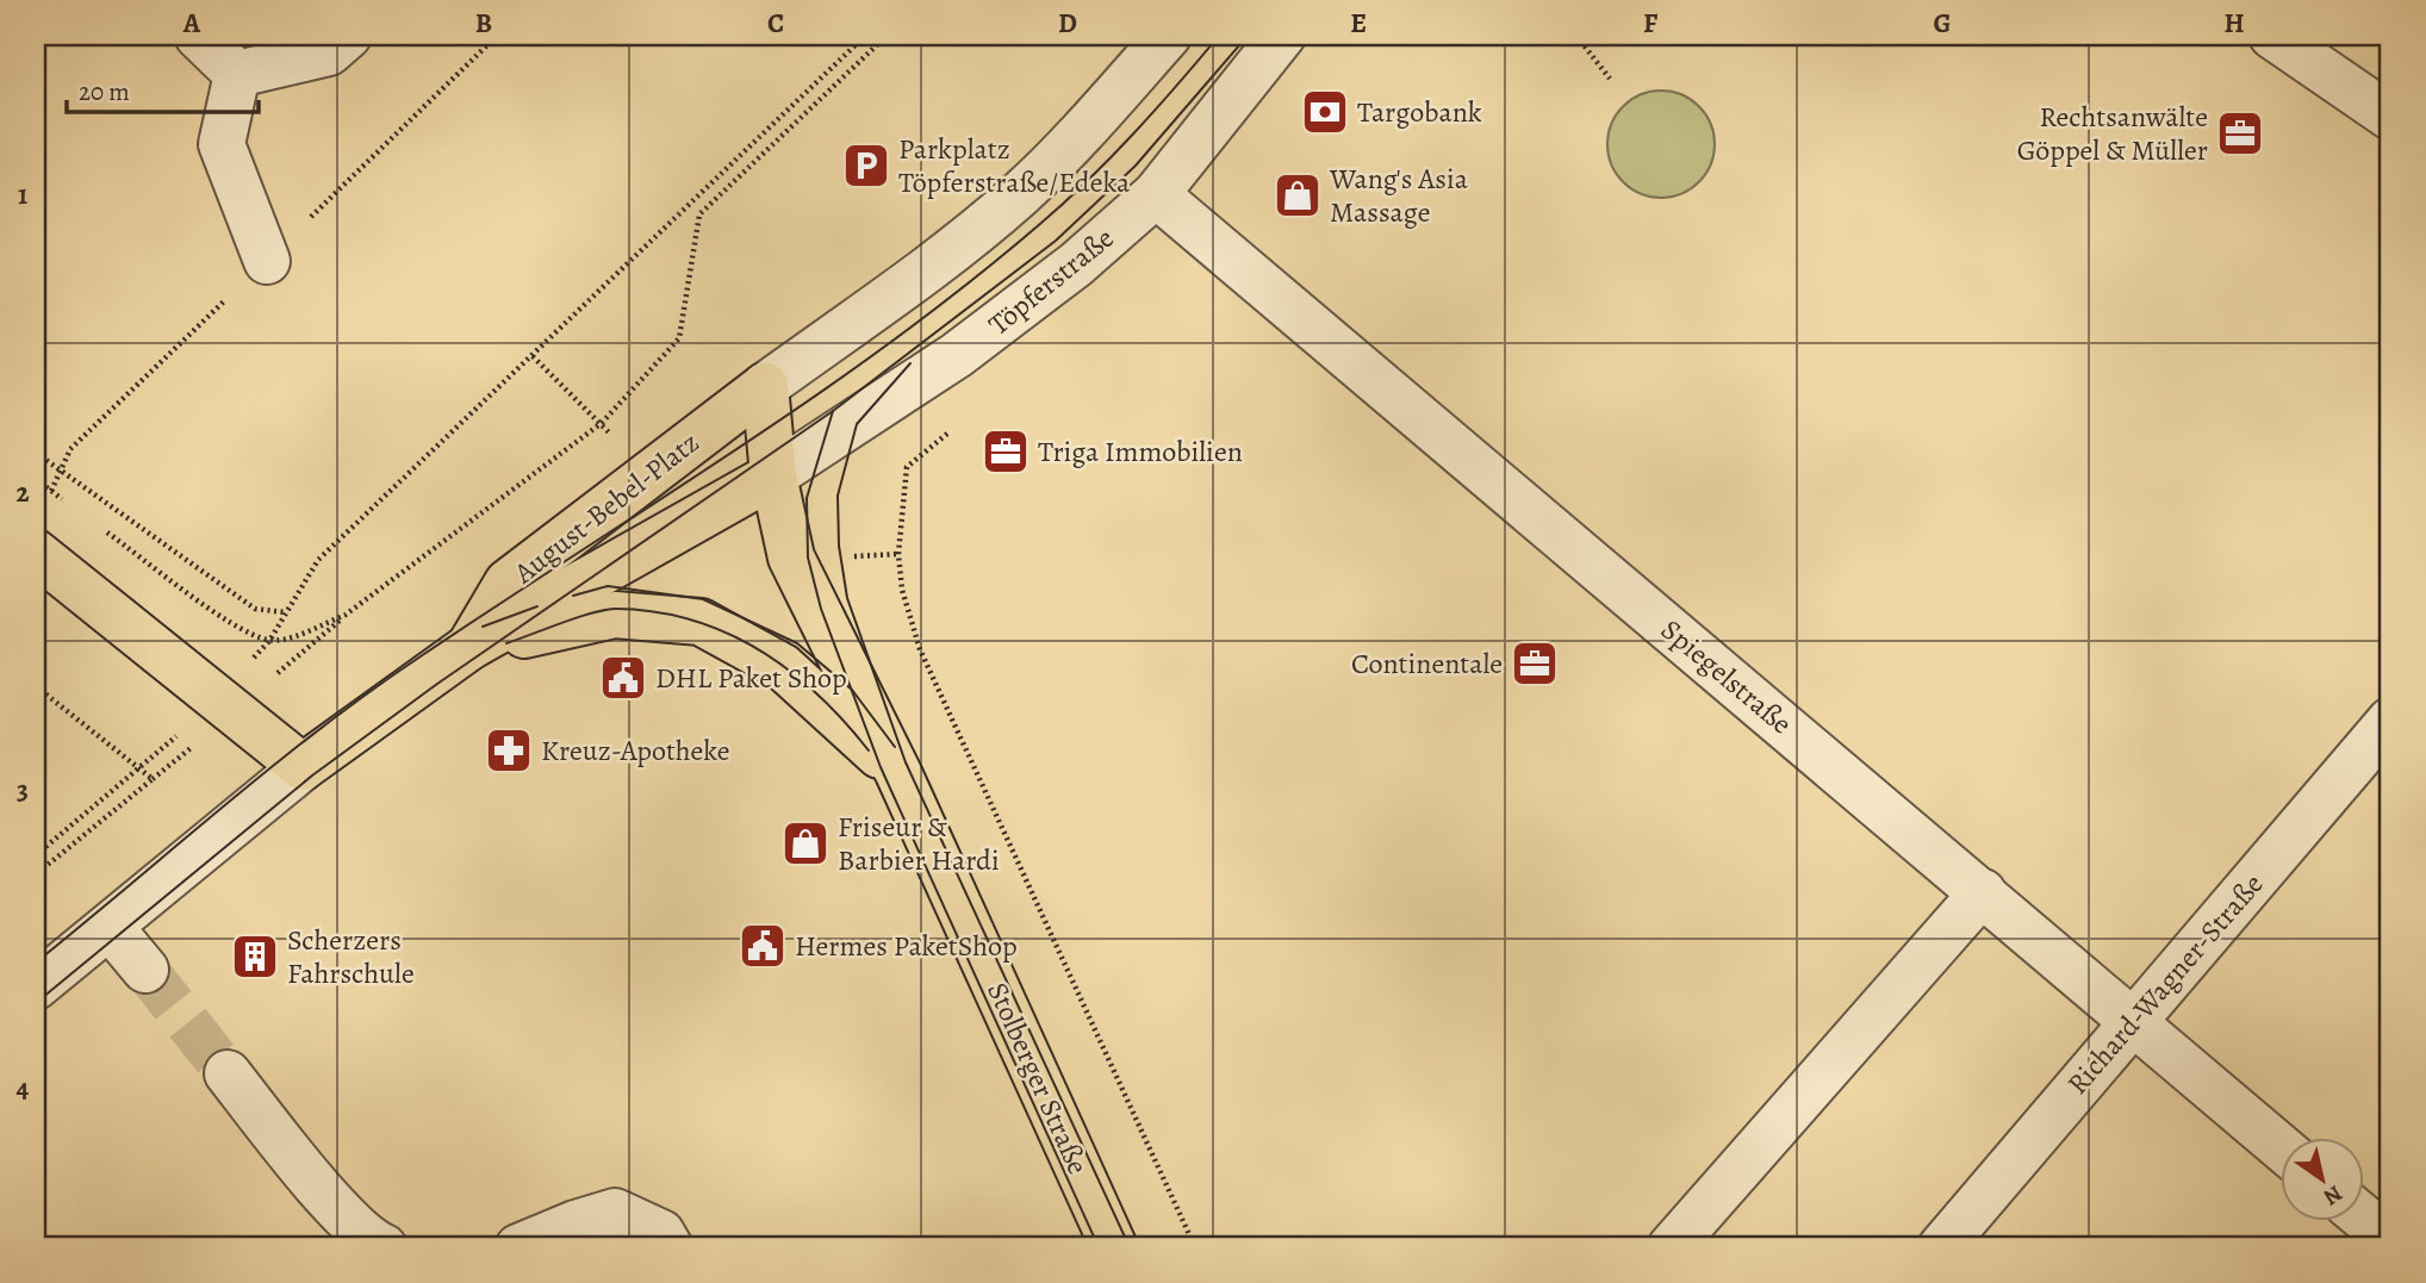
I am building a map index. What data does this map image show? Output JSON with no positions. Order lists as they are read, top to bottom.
{
  "streets": {
    "main road": ["August-Bebel-Platz", "Stolberger Straße"],
    "street": ["Töpferstraße", "Spiegelstraße", "Richard-Wagner-Straße"]
  },
  "crossings": [
    ["Töpferstraße", "August-Bebel-Platz"],
    ["Töpferstraße", "Spiegelstraße"],
    ["Töpferstraße", "Stolberger Straße"],
    ["August-Bebel-Platz", "Stolberger Straße"],
    ["Spiegelstraße", "Richard-Wagner-Straße"]
  ],
  "places": {
    "bank": ["Targobank"],
    "office": ["Rechtsanwälte Göppel & Müller", "Triga Immobilien", "Continentale"],
    "parking": ["Parkplatz Töpferstraße/Edeka"],
    "shop": ["Wang's Asia Massage", "Friseur & Barbier Hardi"],
    "public building": ["DHL Paket Shop", "Hermes PaketShop"],
    "pharmacy": ["Kreuz-Apotheke"],
    "building": ["Scherzers Fahrschule"]
  },
  "scale_bar": "20 m",
  "north": "bottom right",
  "grid": {
    "columns": [
      "A",
      "B",
      "C",
      "D",
      "E",
      "F",
      "G",
      "H"
    ],
    "rows": [
      "1",
      "2",
      "3",
      "4"
    ]
  }
}
